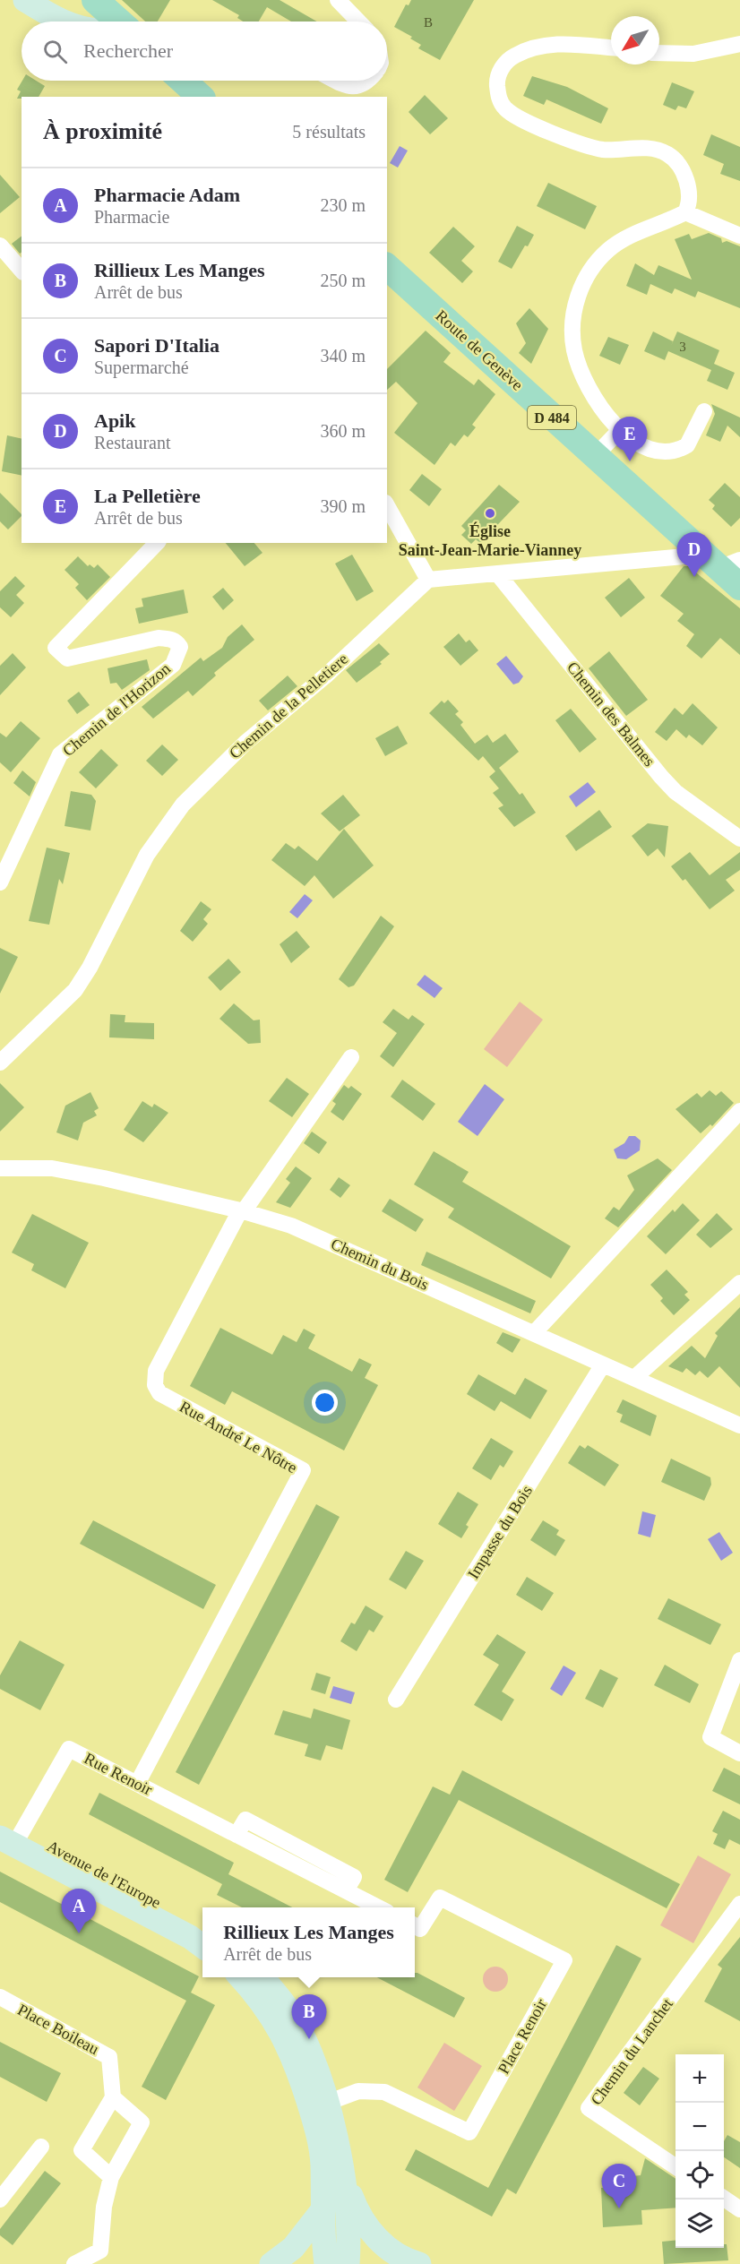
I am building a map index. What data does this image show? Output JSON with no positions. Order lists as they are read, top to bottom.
{
  "streets": {
    "main road": ["Route de Genève", "D 484"],
    "street": [
      "Chemin de la Pelletiere",
      "Chemin de l'Horizon",
      "Chemin des Balmes",
      "Chemin du Bois",
      "Rue André Le Nôtre",
      "Impasse du Bois",
      "Rue Renoir",
      "Avenue de l'Europe",
      "Place Boileau",
      "Place Renoir",
      "Chemin du Lanchet"
    ]
  },
  "crossings": [
    ["Chemin du Bois", "Rue André Le Nôtre"],
    ["Chemin du Bois", "Impasse du Bois"],
    ["Rue André Le Nôtre", "Rue Renoir"],
    ["Rue Renoir", "Avenue de l'Europe"]
  ],
  "places": ["Église Saint-Jean-Marie-Vianney"],
  "house_numbers": ["B", "3"],
  "north": "bottom left",
  "page": {
    "search": "Rechercher",
    "heading": ["À proximité", "5 résultats"],
    "list": [
      {
        "mark": "A",
        "name": "Pharmacie Adam",
        "note": "Pharmacie",
        "value": "230 m"
      },
      {
        "mark": "B",
        "name": "Rillieux Les Manges",
        "note": "Arrêt de bus",
        "value": "250 m"
      },
      {
        "mark": "C",
        "name": "Sapori D'Italia",
        "note": "Supermarché",
        "value": "340 m"
      },
      {
        "mark": "D",
        "name": "Apik",
        "note": "Restaurant",
        "value": "360 m"
      },
      {
        "mark": "E",
        "name": "La Pelletière",
        "note": "Arrêt de bus",
        "value": "390 m"
      }
    ],
    "pins": [
      "E",
      "D",
      "A",
      "B",
      "C"
    ],
    "popup": ["Rillieux Les Manges", "Arrêt de bus"],
    "map_buttons": ["+", "−"]
  }
}
